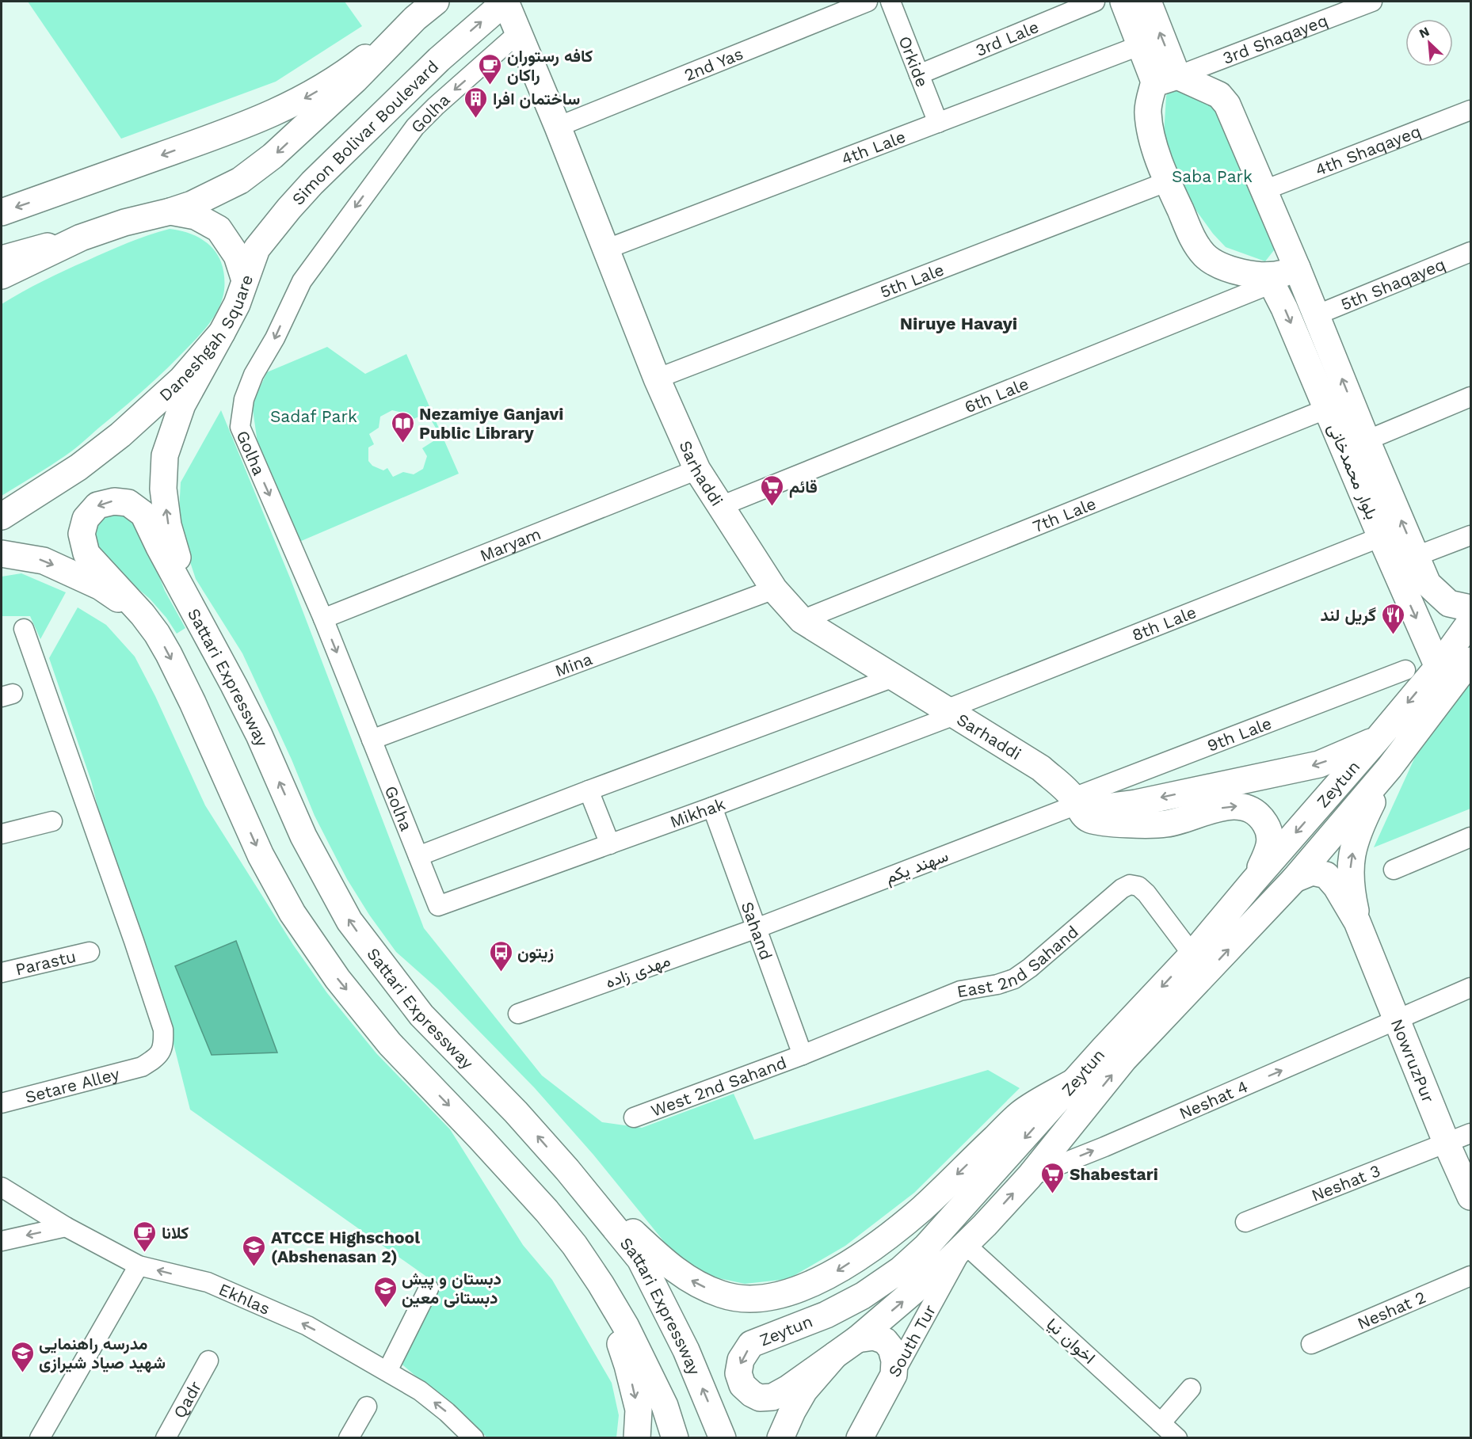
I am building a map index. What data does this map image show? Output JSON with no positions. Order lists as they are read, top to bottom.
{
  "streets": {
    "main road": [
      "Simon Bolivar Boulevard",
      "Daneshgah Square",
      "بلوار محمدخانی",
      "Sarhaddi",
      "Sattari Expressway",
      "Zeytun",
      "NowruzPur",
      "South Tur"
    ],
    "street": [
      "3rd Lale",
      "3rd Shaqayeq",
      "Orkide",
      "2nd Yas",
      "Golha",
      "4th Lale",
      "4th Shaqayeq",
      "5th Lale",
      "5th Shaqayeq",
      "6th Lale",
      "7th Lale",
      "Maryam",
      "8th Lale",
      "Mina",
      "9th Lale",
      "Mikhak",
      "سهند يكم",
      "Sahand",
      "East 2nd Sahand",
      "Parastu",
      "مهدی زاده",
      "Setare Alley",
      "West 2nd Sahand",
      "Neshat 4",
      "Neshat 3",
      "Ekhlas",
      "Neshat 2",
      "اخوان نیا",
      "Qadr"
    ]
  },
  "crossings": [
    ["3rd Lale", "Orkide"],
    ["3rd Shaqayeq", "بلوار محمدخانی"],
    ["Orkide", "4th Lale"],
    ["2nd Yas", "Sarhaddi"],
    ["Golha", "Sarhaddi"],
    ["Golha", "Maryam"],
    ["Golha", "Mina"],
    ["Golha", "Mikhak"],
    ["Simon Bolivar Boulevard", "Daneshgah Square"],
    ["Simon Bolivar Boulevard", "Sarhaddi"],
    ["4th Lale", "Sarhaddi"],
    ["4th Shaqayeq", "بلوار محمدخانی"],
    ["5th Lale", "Sarhaddi"],
    ["5th Shaqayeq", "بلوار محمدخانی"],
    ["6th Lale", "بلوار محمدخانی"],
    ["6th Lale", "Sarhaddi"],
    ["بلوار محمدخانی", "7th Lale"],
    ["بلوار محمدخانی", "8th Lale"],
    ["بلوار محمدخانی", "Zeytun"],
    ["Sarhaddi", "7th Lale"],
    ["Sarhaddi", "Maryam"],
    ["Sarhaddi", "8th Lale"],
    ["Sarhaddi", "Mina"],
    ["Sarhaddi", "9th Lale"],
    ["Sarhaddi", "Zeytun"],
    ["Sarhaddi", "Mikhak"],
    ["Sarhaddi", "سهند يكم"],
    ["8th Lale", "Mikhak"],
    ["9th Lale", "سهند يكم"],
    ["Zeytun", "East 2nd Sahand"],
    ["Zeytun", "NowruzPur"],
    ["Zeytun", "Neshat 4"],
    ["Zeytun", "South Tur"],
    ["Zeytun", "اخوان نیا"],
    ["Mikhak", "Sahand"],
    ["سهند يكم", "Sahand"],
    ["سهند يكم", "مهدی زاده"],
    ["Sahand", "East 2nd Sahand"],
    ["Sahand", "مهدی زاده"],
    ["Sahand", "West 2nd Sahand"],
    ["East 2nd Sahand", "West 2nd Sahand"],
    ["NowruzPur", "Neshat 4"],
    ["NowruzPur", "Neshat 3"],
    ["South Tur", "اخوان نیا"]
  ],
  "one_way": ["Golha", "Neshat 4", "Ekhlas"],
  "districts": ["Niruye Havayi"],
  "parks": ["Saba Park", "Sadaf Park"],
  "places": {
    "cafe": ["کافه رستوران راکان", "کلانا"],
    "building": ["ساختمان افرا"],
    "library": ["Nezamiye Ganjavi Public Library"],
    "supermarket": ["قائم", "Shabestari"],
    "restaurant": ["گریل لند"],
    "bus stop": ["زیتون"],
    "school or university": ["ATCCE Highschool (Abshenasan 2)", "دبستان و پیش دبستانی معین", "مدرسه راهنمايی شهيد صياد شيرازی"]
  },
  "north": "top left"
}
